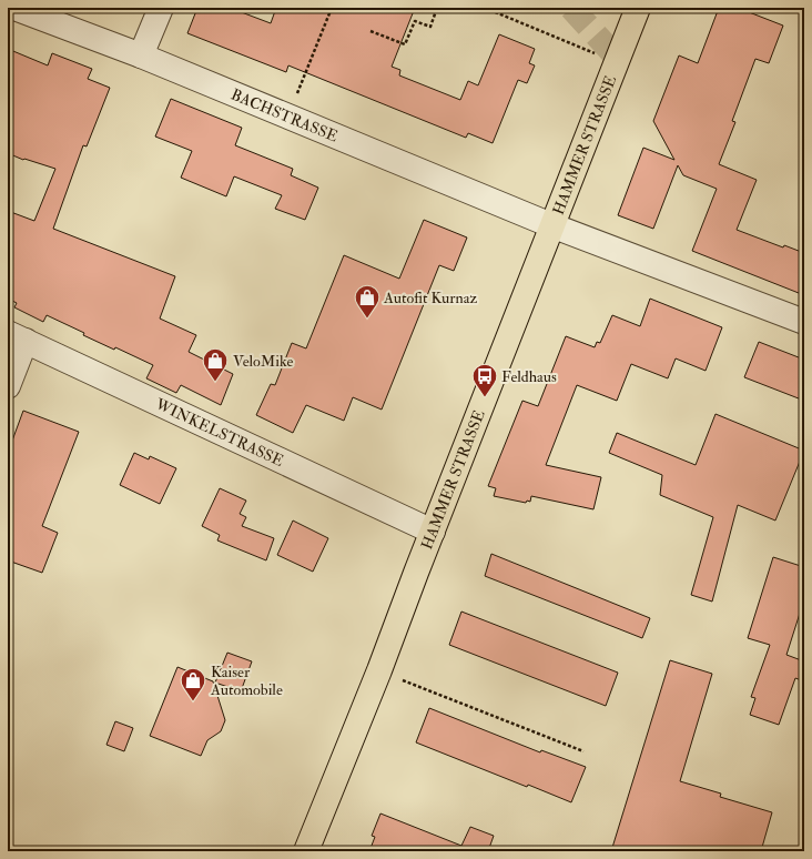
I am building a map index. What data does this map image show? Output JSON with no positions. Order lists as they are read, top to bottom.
{
  "streets": {
    "main road": ["HAMMER STRASSE"],
    "street": ["BACHSTRASSE", "WINKELSTRASSE"]
  },
  "crossings": [
    ["BACHSTRASSE", "HAMMER STRASSE"],
    ["HAMMER STRASSE", "WINKELSTRASSE"]
  ],
  "places": {
    "shop": ["Autofit Kurnaz", "VeloMike", "Kaiser Automobile"],
    "bus stop": ["Feldhaus"]
  }
}
